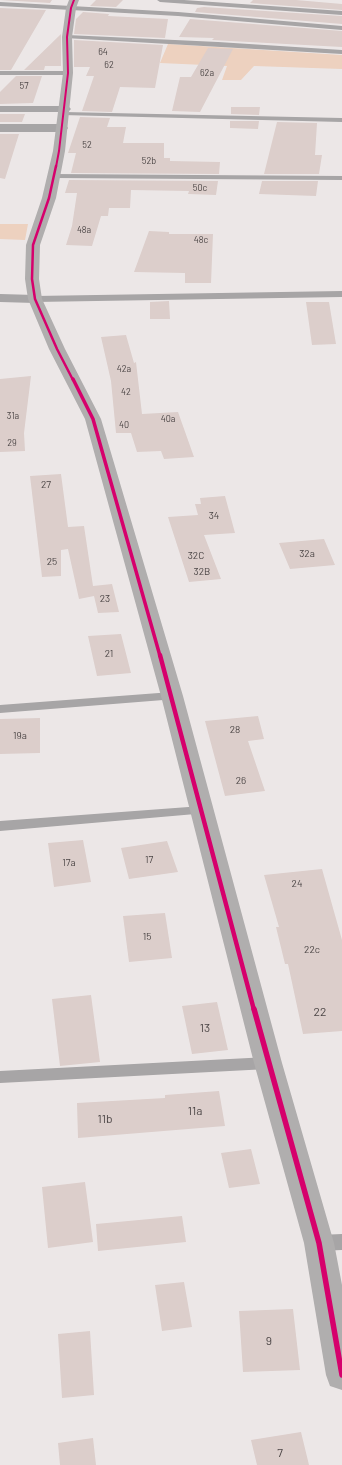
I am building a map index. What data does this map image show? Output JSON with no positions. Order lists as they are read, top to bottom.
{
  "house_numbers": [
    "64",
    "62",
    "62a",
    "57",
    "52",
    "52b",
    "50c",
    "48a",
    "48c",
    "42a",
    "42",
    "31a",
    "40a",
    "40",
    "29",
    "27",
    "34",
    "32a",
    "32C",
    "25",
    "32B",
    "23",
    "21",
    "28",
    "19a",
    "26",
    "17",
    "17a",
    "24",
    "15",
    "22c",
    "22",
    "13",
    "11a",
    "11b",
    "9",
    "7"
  ]
}
